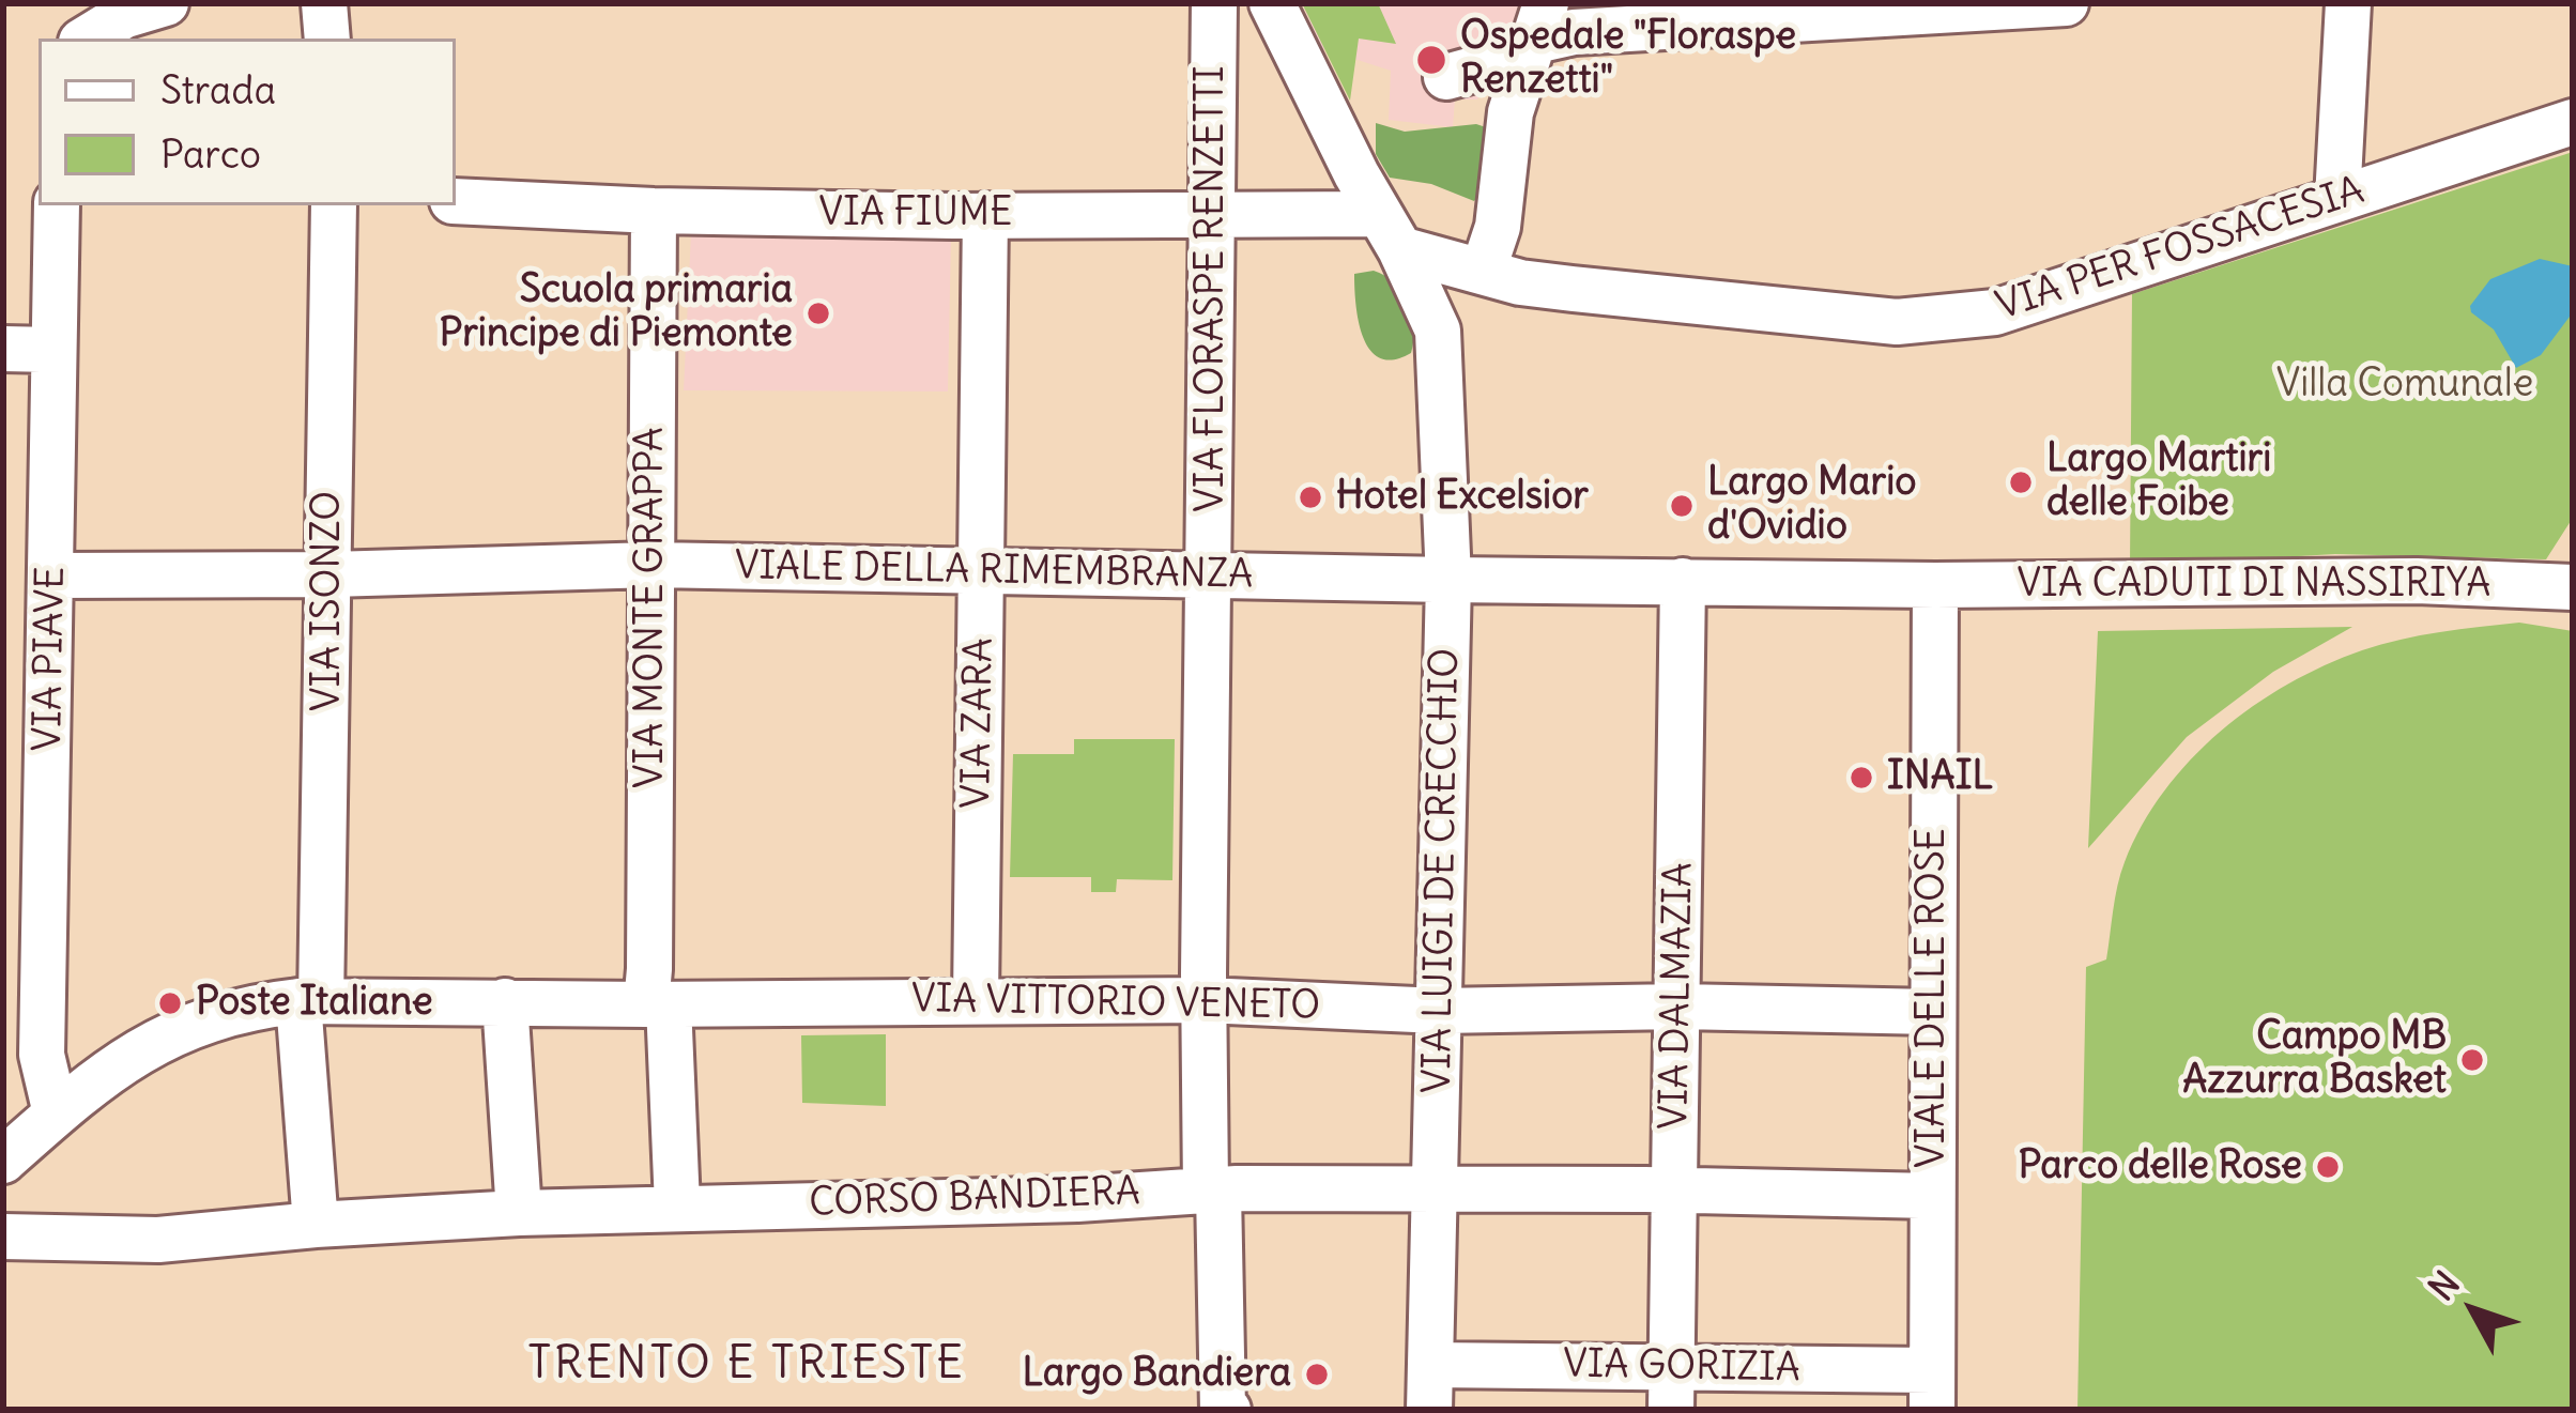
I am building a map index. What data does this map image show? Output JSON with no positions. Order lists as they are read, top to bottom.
{
  "streets": {
    "street": [
      "VIA FIUME",
      "VIA PER FOSSACESIA",
      "VIA FLORASPE RENZETTI",
      "VIALE DELLA RIMEMBRANZA",
      "VIA CADUTI DI NASSIRIYA",
      "VIA ISONZO",
      "VIA MONTE GRAPPA",
      "VIA PIAVE",
      "VIA ZARA",
      "VIA LUIGI DE CRECCHIO",
      "VIA DALMAZIA",
      "VIALE DELLE ROSE",
      "VIA VITTORIO VENETO",
      "CORSO BANDIERA",
      "VIA GORIZIA"
    ]
  },
  "crossings": [
    ["VIA FIUME", "VIA PER FOSSACESIA"],
    ["VIA FIUME", "VIA FLORASPE RENZETTI"],
    ["VIA FIUME", "VIA MONTE GRAPPA"],
    ["VIA FIUME", "VIA ZARA"],
    ["VIA FIUME", "VIA LUIGI DE CRECCHIO"],
    ["VIA PER FOSSACESIA", "VIA LUIGI DE CRECCHIO"],
    ["VIA FLORASPE RENZETTI", "VIALE DELLA RIMEMBRANZA"],
    ["VIA FLORASPE RENZETTI", "VIA VITTORIO VENETO"],
    ["VIA FLORASPE RENZETTI", "CORSO BANDIERA"],
    ["VIALE DELLA RIMEMBRANZA", "VIA CADUTI DI NASSIRIYA"],
    ["VIALE DELLA RIMEMBRANZA", "VIA ISONZO"],
    ["VIALE DELLA RIMEMBRANZA", "VIA MONTE GRAPPA"],
    ["VIALE DELLA RIMEMBRANZA", "VIA PIAVE"],
    ["VIALE DELLA RIMEMBRANZA", "VIA ZARA"],
    ["VIALE DELLA RIMEMBRANZA", "VIA LUIGI DE CRECCHIO"],
    ["VIALE DELLA RIMEMBRANZA", "VIA DALMAZIA"],
    ["VIALE DELLA RIMEMBRANZA", "VIALE DELLE ROSE"],
    ["VIA CADUTI DI NASSIRIYA", "VIALE DELLE ROSE"],
    ["VIA ISONZO", "VIA VITTORIO VENETO"],
    ["VIA ISONZO", "CORSO BANDIERA"],
    ["VIA MONTE GRAPPA", "VIA VITTORIO VENETO"],
    ["VIA MONTE GRAPPA", "CORSO BANDIERA"],
    ["VIA PIAVE", "VIA VITTORIO VENETO"],
    ["VIA ZARA", "VIA VITTORIO VENETO"],
    ["VIA LUIGI DE CRECCHIO", "VIA VITTORIO VENETO"],
    ["VIA LUIGI DE CRECCHIO", "CORSO BANDIERA"],
    ["VIA LUIGI DE CRECCHIO", "VIA GORIZIA"],
    ["VIA DALMAZIA", "VIA VITTORIO VENETO"],
    ["VIA DALMAZIA", "CORSO BANDIERA"],
    ["VIA DALMAZIA", "VIA GORIZIA"],
    ["VIALE DELLE ROSE", "VIA VITTORIO VENETO"],
    ["VIALE DELLE ROSE", "CORSO BANDIERA"],
    ["VIALE DELLE ROSE", "VIA GORIZIA"],
    ["VIA VITTORIO VENETO", "CORSO BANDIERA"]
  ],
  "districts": ["TRENTO E TRIESTE"],
  "parks": ["Villa Comunale"],
  "places": [
    "Ospedale \"Floraspe Renzetti\"",
    "Scuola primaria Principe di Piemonte",
    "Largo Martiri delle Foibe",
    "Hotel Excelsior",
    "Largo Mario d'Ovidio",
    "INAIL",
    "Poste Italiane",
    "Campo MB Azzurra Basket",
    "Parco delle Rose",
    "Largo Bandiera"
  ],
  "legend": ["Strada", "Parco"],
  "north": "top left"
}
